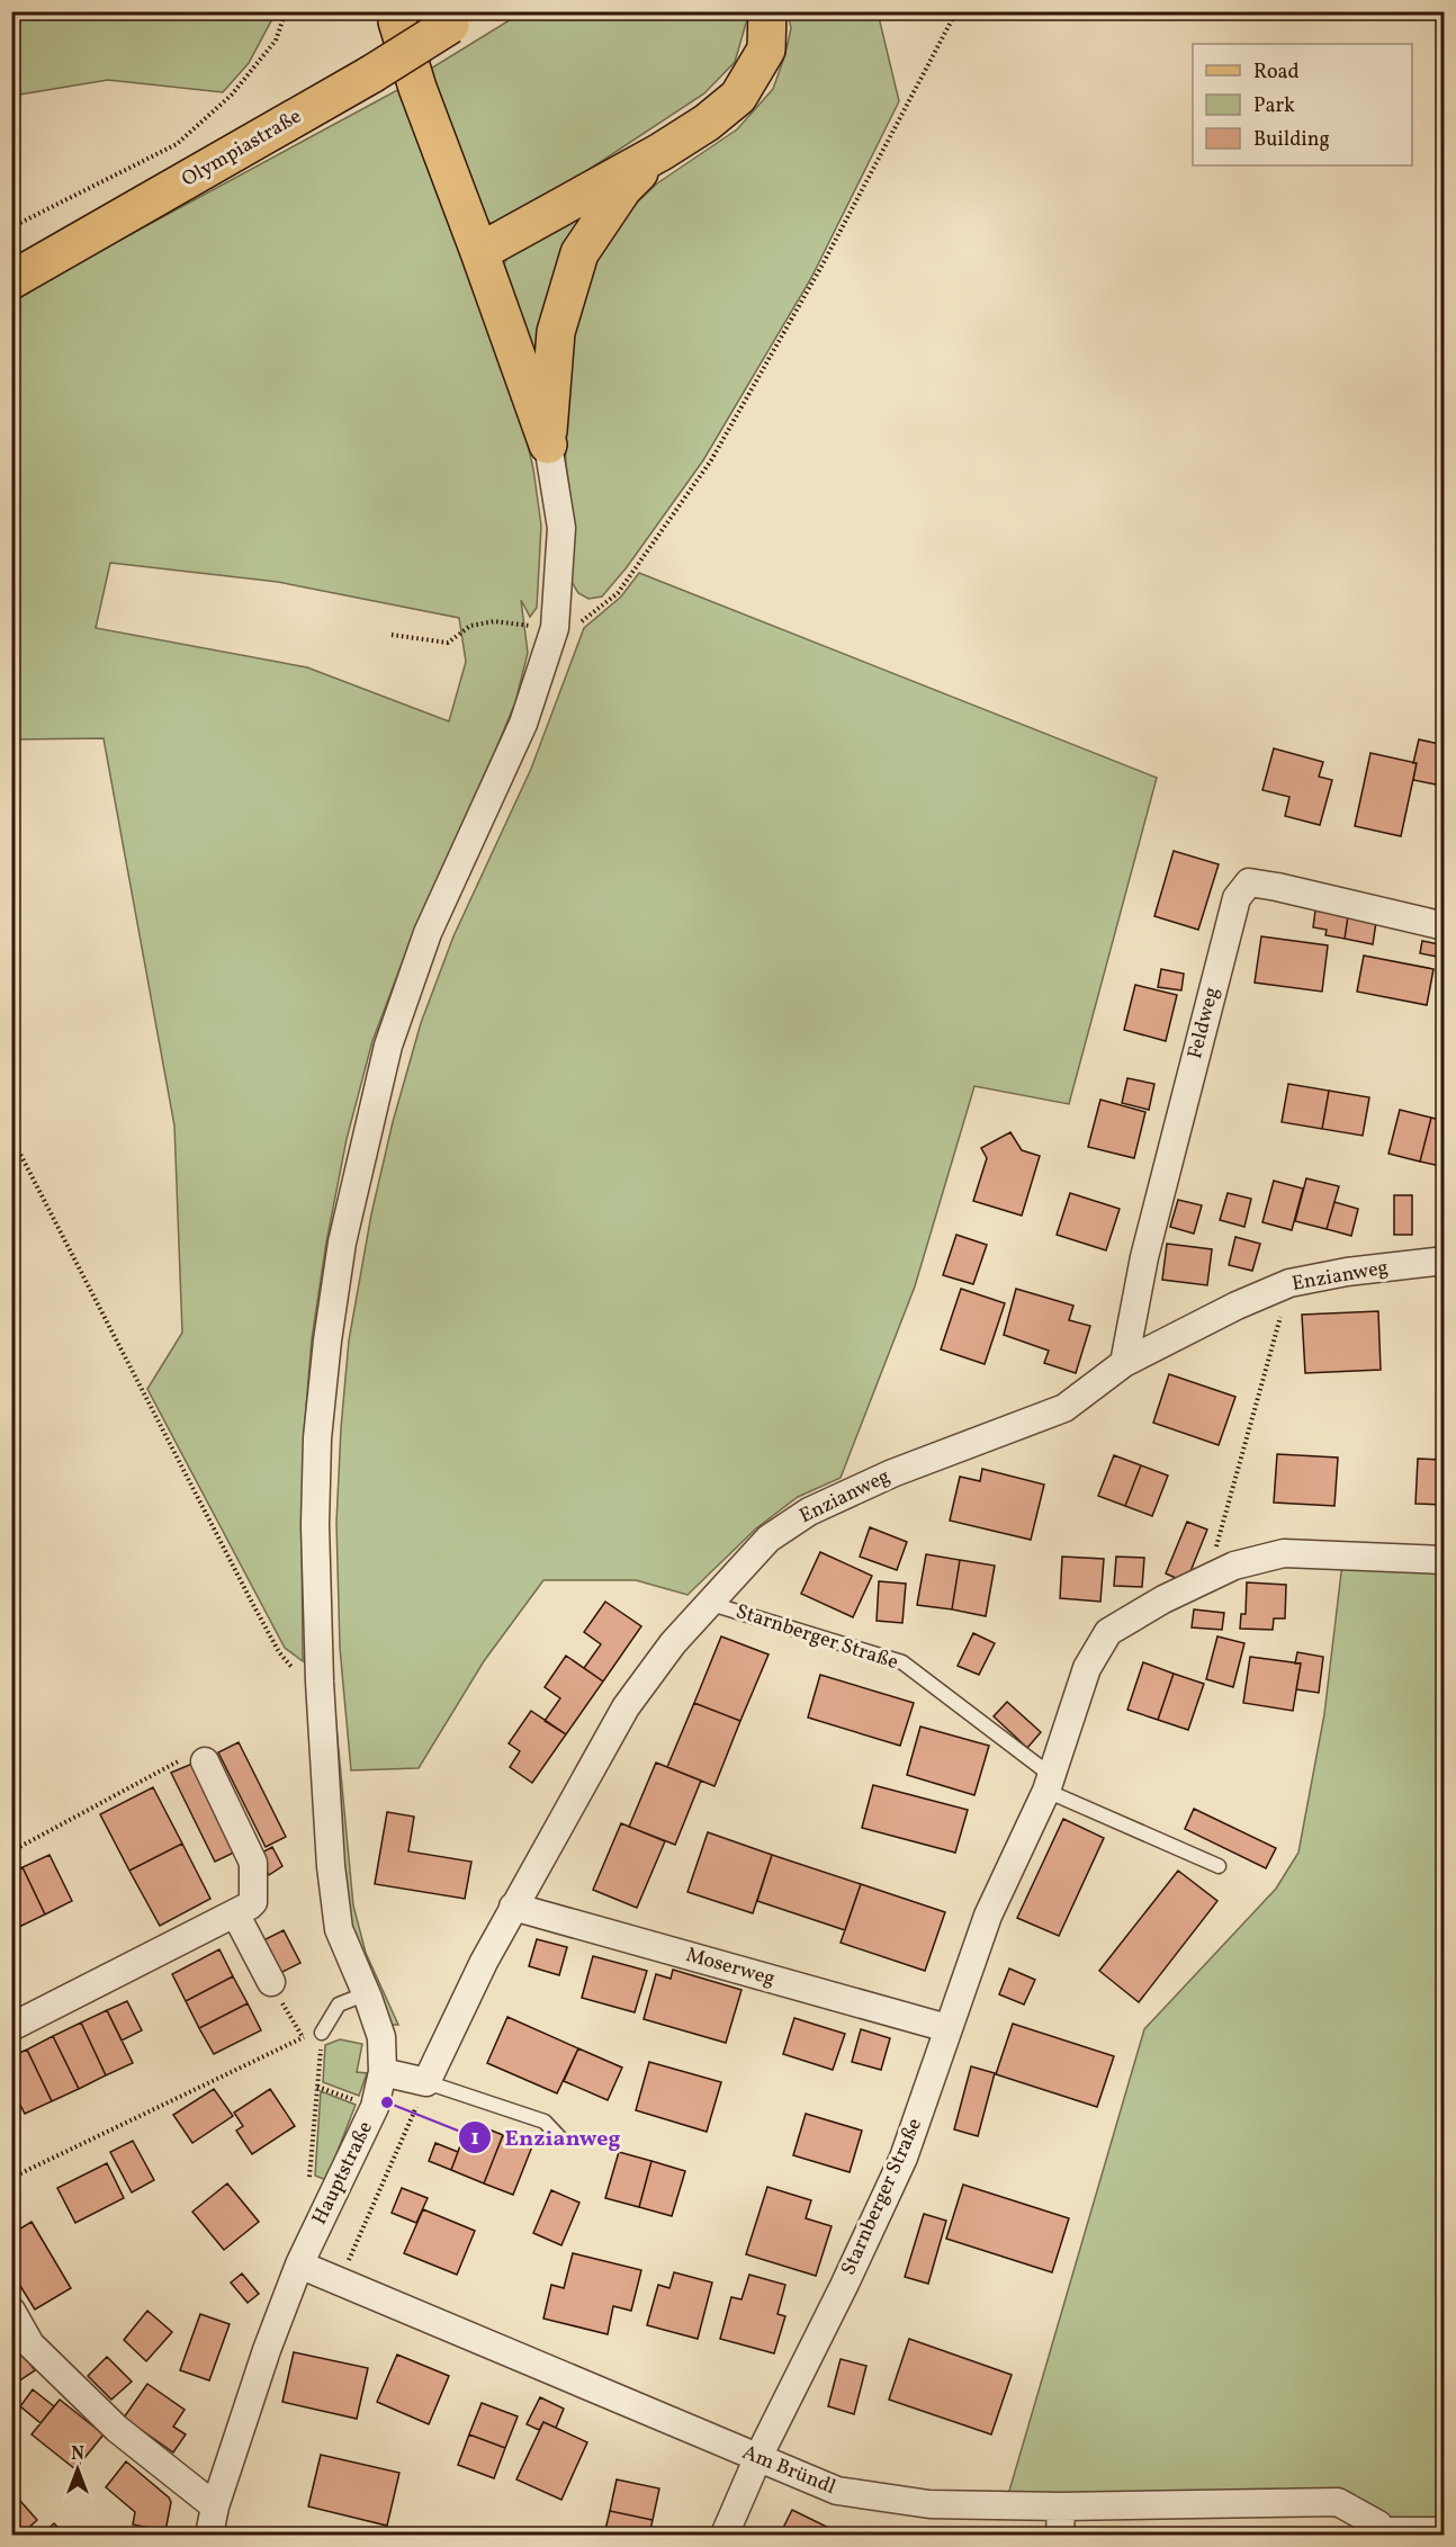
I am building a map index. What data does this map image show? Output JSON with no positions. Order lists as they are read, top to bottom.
{
  "streets": {
    "main road": ["Olympiastraße"],
    "street": [
      "Feldweg",
      "Enzianweg",
      "Starnberger Straße",
      "Moserweg",
      "Hauptstraße",
      "Am Bründl"
    ]
  },
  "crossings": [
    ["Feldweg", "Enzianweg"],
    ["Enzianweg", "Starnberger Straße"],
    ["Enzianweg", "Moserweg"],
    ["Starnberger Straße", "Moserweg"],
    ["Starnberger Straße", "Am Bründl"],
    ["Hauptstraße", "Am Bründl"]
  ],
  "places": ["Enzianweg"],
  "legend": ["Road", "Park", "Building"],
  "north": "top"
}
